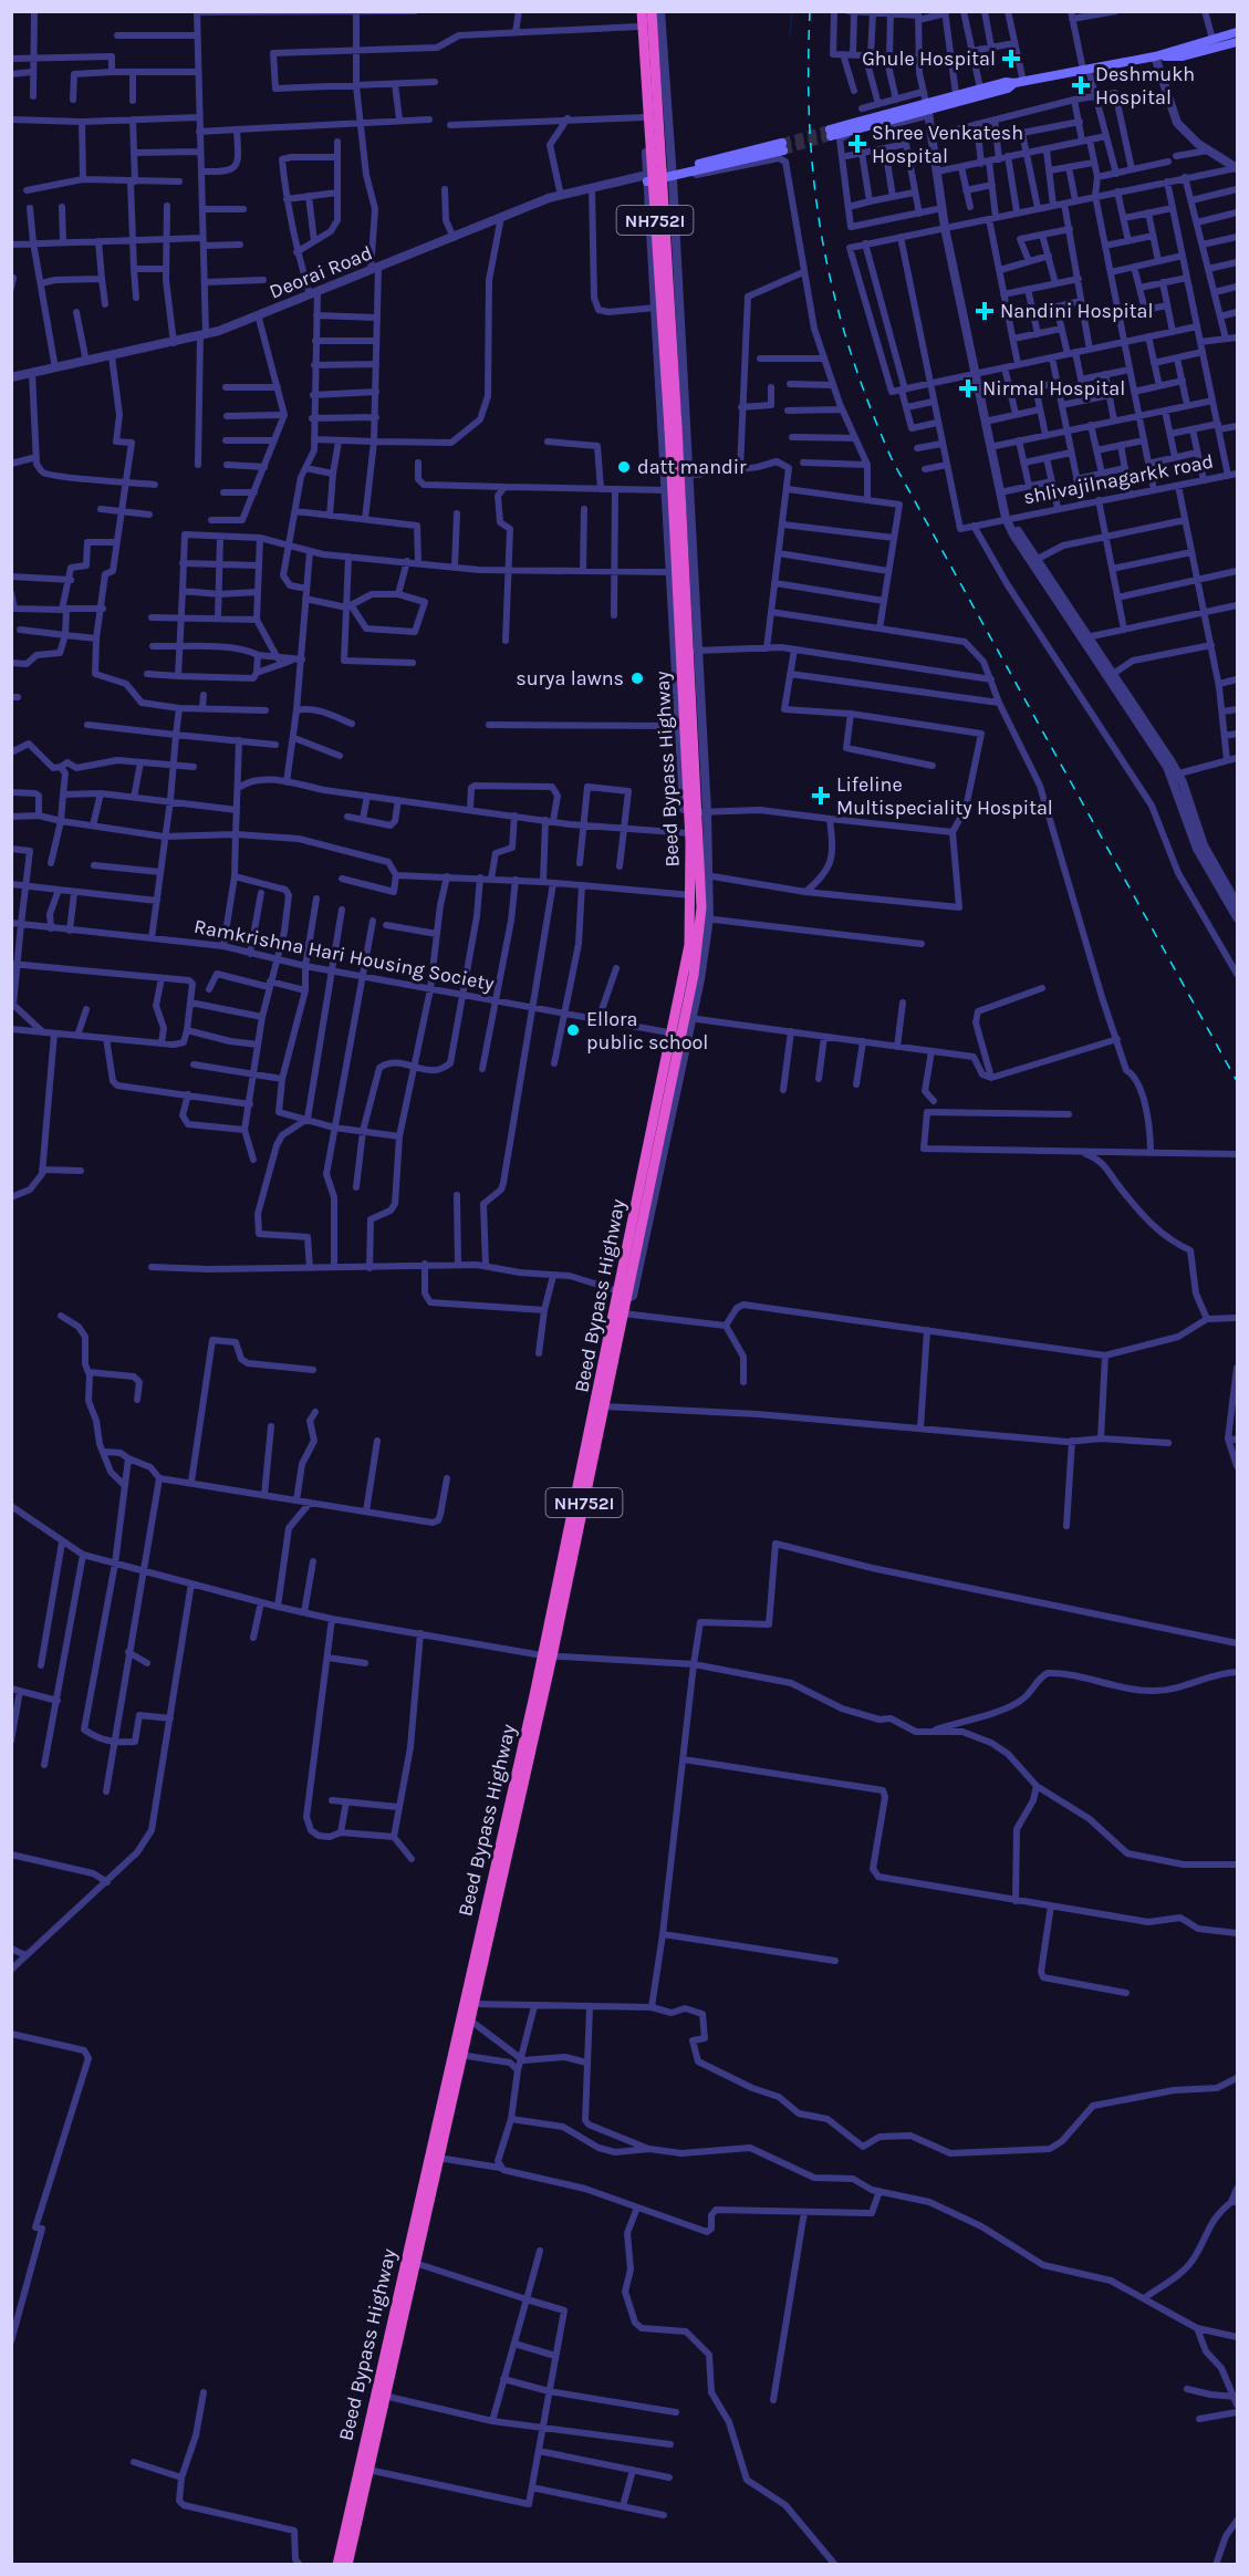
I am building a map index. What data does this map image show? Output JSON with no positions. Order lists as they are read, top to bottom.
{
  "streets": {
    "highway": ["NH752I", "Beed Bypass Highway"],
    "street": ["Deorai Road", "shlivajilnagarkk road", "Ramkrishna Hari Housing Society"]
  },
  "crossings": [
    ["Beed Bypass Highway", "Ramkrishna Hari Housing Society"]
  ],
  "places": {
    "health": [
      "Ghule Hospital",
      "Deshmukh Hospital",
      "Shree Venkatesh Hospital",
      "Nandini Hospital",
      "Nirmal Hospital",
      "Lifeline Multispeciality Hospital"
    ],
    "other": ["datt mandir", "surya lawns", "Ellora public school"]
  }
}
